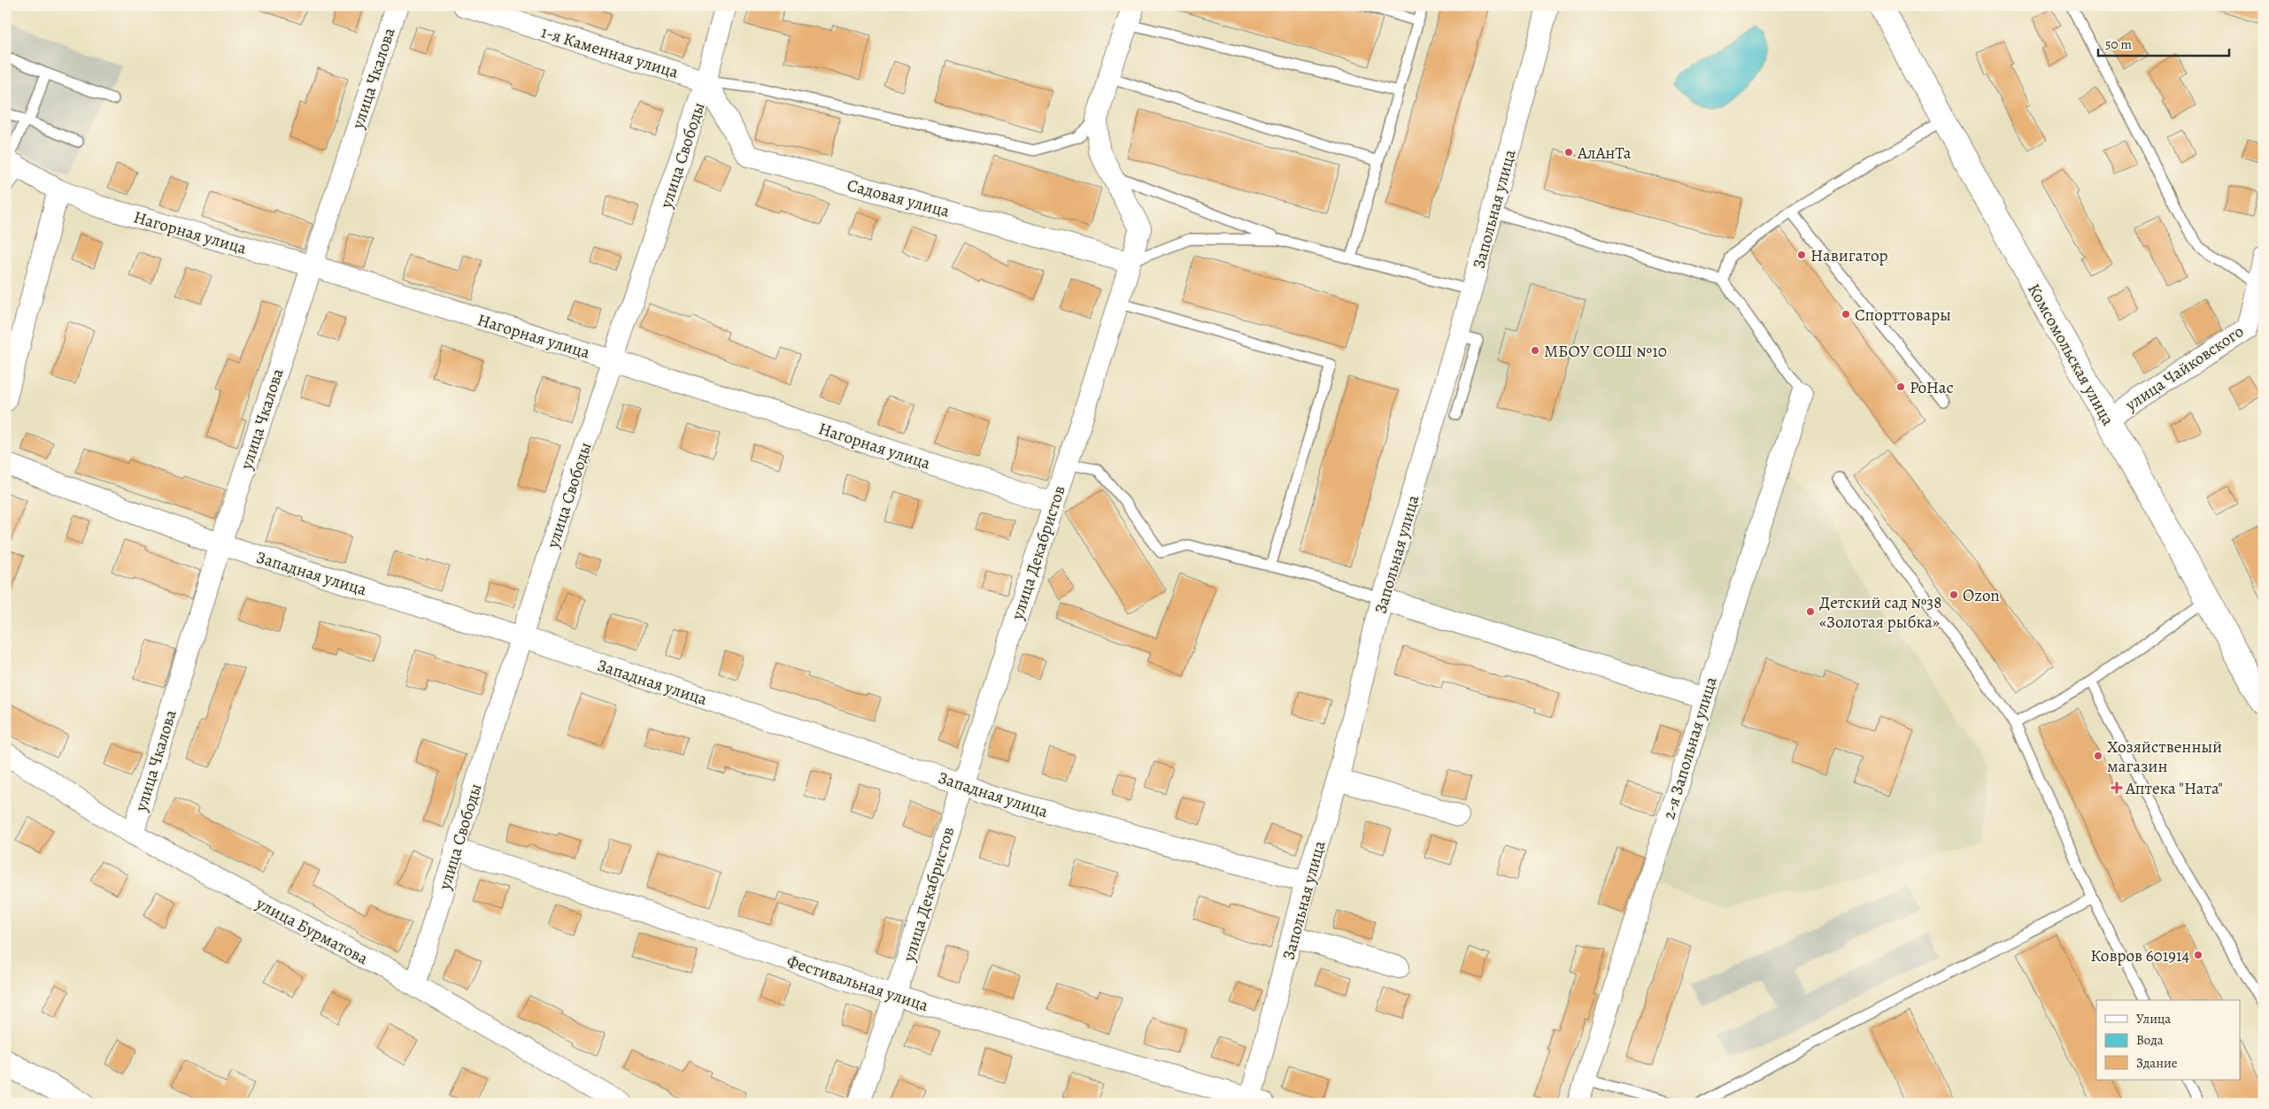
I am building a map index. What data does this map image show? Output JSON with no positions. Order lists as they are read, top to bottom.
{
  "streets": {
    "main road": ["Комсомольская улица"],
    "street": [
      "1-я Каменная улица",
      "улица Чкалова",
      "улица Свободы",
      "Садовая улица",
      "Запольная улица",
      "Нагорная улица",
      "улица Чайковского",
      "улица Декабристов",
      "Западная улица",
      "2-я Запольная улица",
      "улица Бурматова",
      "Фестивальная улица"
    ]
  },
  "crossings": [
    ["1-я Каменная улица", "улица Свободы"],
    ["1-я Каменная улица", "Садовая улица"],
    ["улица Чкалова", "Нагорная улица"],
    ["улица Чкалова", "Западная улица"],
    ["улица Чкалова", "улица Бурматова"],
    ["улица Свободы", "Садовая улица"],
    ["улица Свободы", "Нагорная улица"],
    ["улица Свободы", "Западная улица"],
    ["улица Свободы", "улица Бурматова"],
    ["улица Свободы", "Фестивальная улица"],
    ["Садовая улица", "улица Декабристов"],
    ["Запольная улица", "Западная улица"],
    ["Запольная улица", "Фестивальная улица"],
    ["Нагорная улица", "улица Декабристов"],
    ["Комсомольская улица", "улица Чайковского"],
    ["улица Декабристов", "Западная улица"],
    ["улица Декабристов", "Фестивальная улица"]
  ],
  "places": {
    "other": [
      "АлАнТа",
      "Навигатор",
      "Спорттовары",
      "МБОУ СОШ №10",
      "РоНас",
      "Ozon",
      "Детский сад №38 «Золотая рыбка»",
      "Хозяйственный магазин",
      "Ковров 601914"
    ],
    "health": ["Аптека \"Ната\""]
  },
  "legend": ["Улица", "Вода", "Здание"],
  "scale_bar": "50 m"
}
